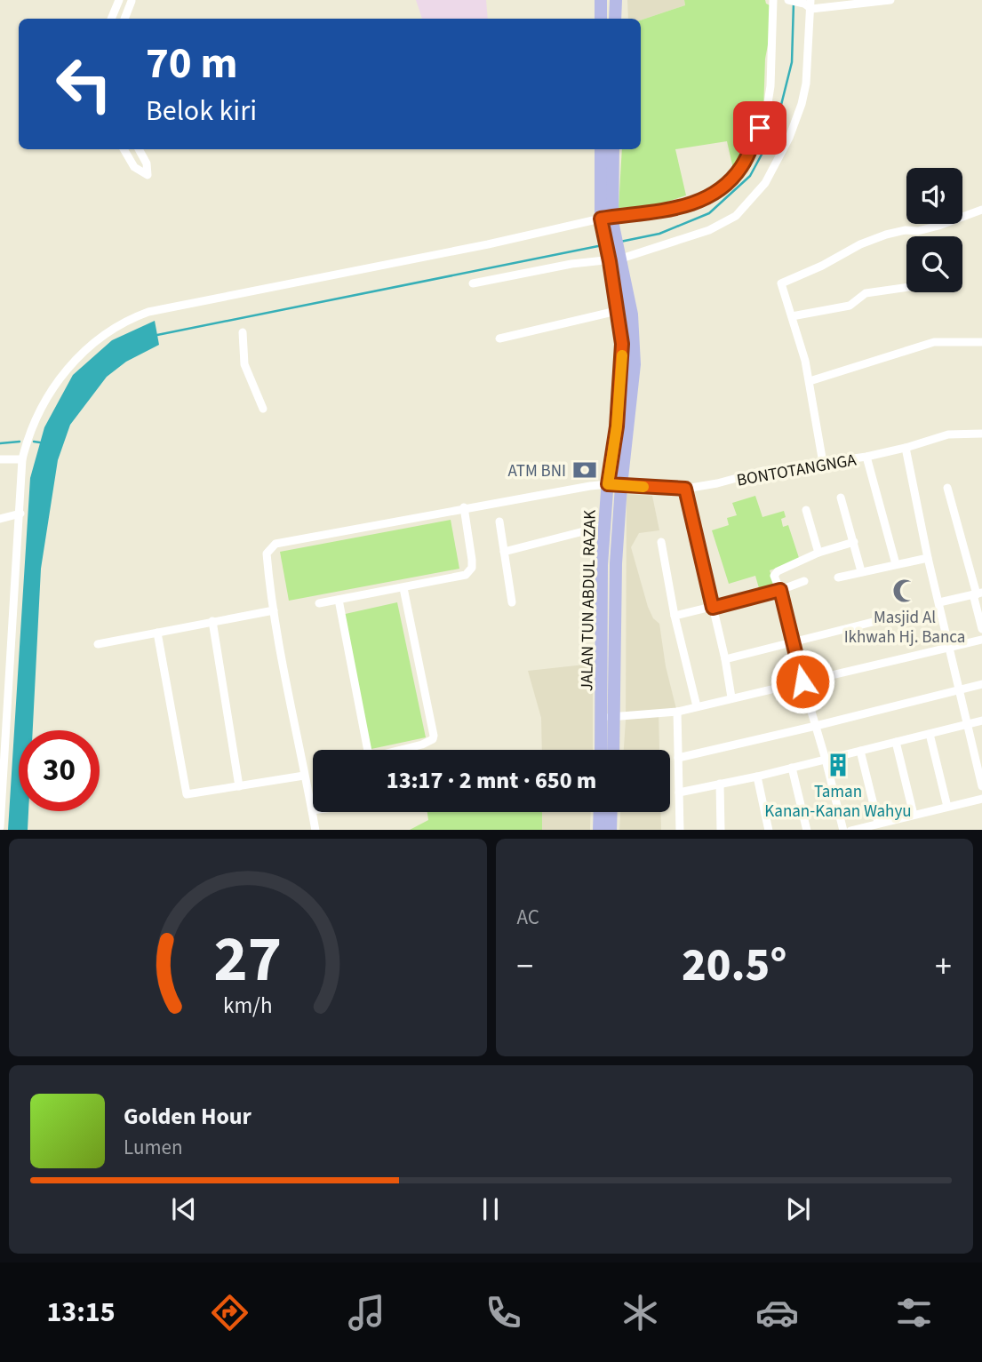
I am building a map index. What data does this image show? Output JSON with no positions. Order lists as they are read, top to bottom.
{
  "streets": {
    "main road": ["JALAN TUN ABDUL RAZAK"],
    "street": ["BONTOTANGNGA"]
  },
  "crossings": [
    ["BONTOTANGNGA", "JALAN TUN ABDUL RAZAK"]
  ],
  "places": {
    "bank": ["ATM BNI"],
    "mosque": ["Masjid Al Ikhwah Hj. Banca"],
    "building": ["Taman Kanan-Kanan Wahyu"]
  },
  "page": {
    "turn": ["70 m", "Belok kiri"],
    "limit": "30",
    "trip": "13:17 · 2 mnt · 650 m",
    "tile": "AC",
    "heat": ["−", "20.5°", "+"],
    "song": ["Golden Hour", "Lumen"],
    "tabs": "13:15",
    "gauge": ["27", "km/h"]
  }
}
